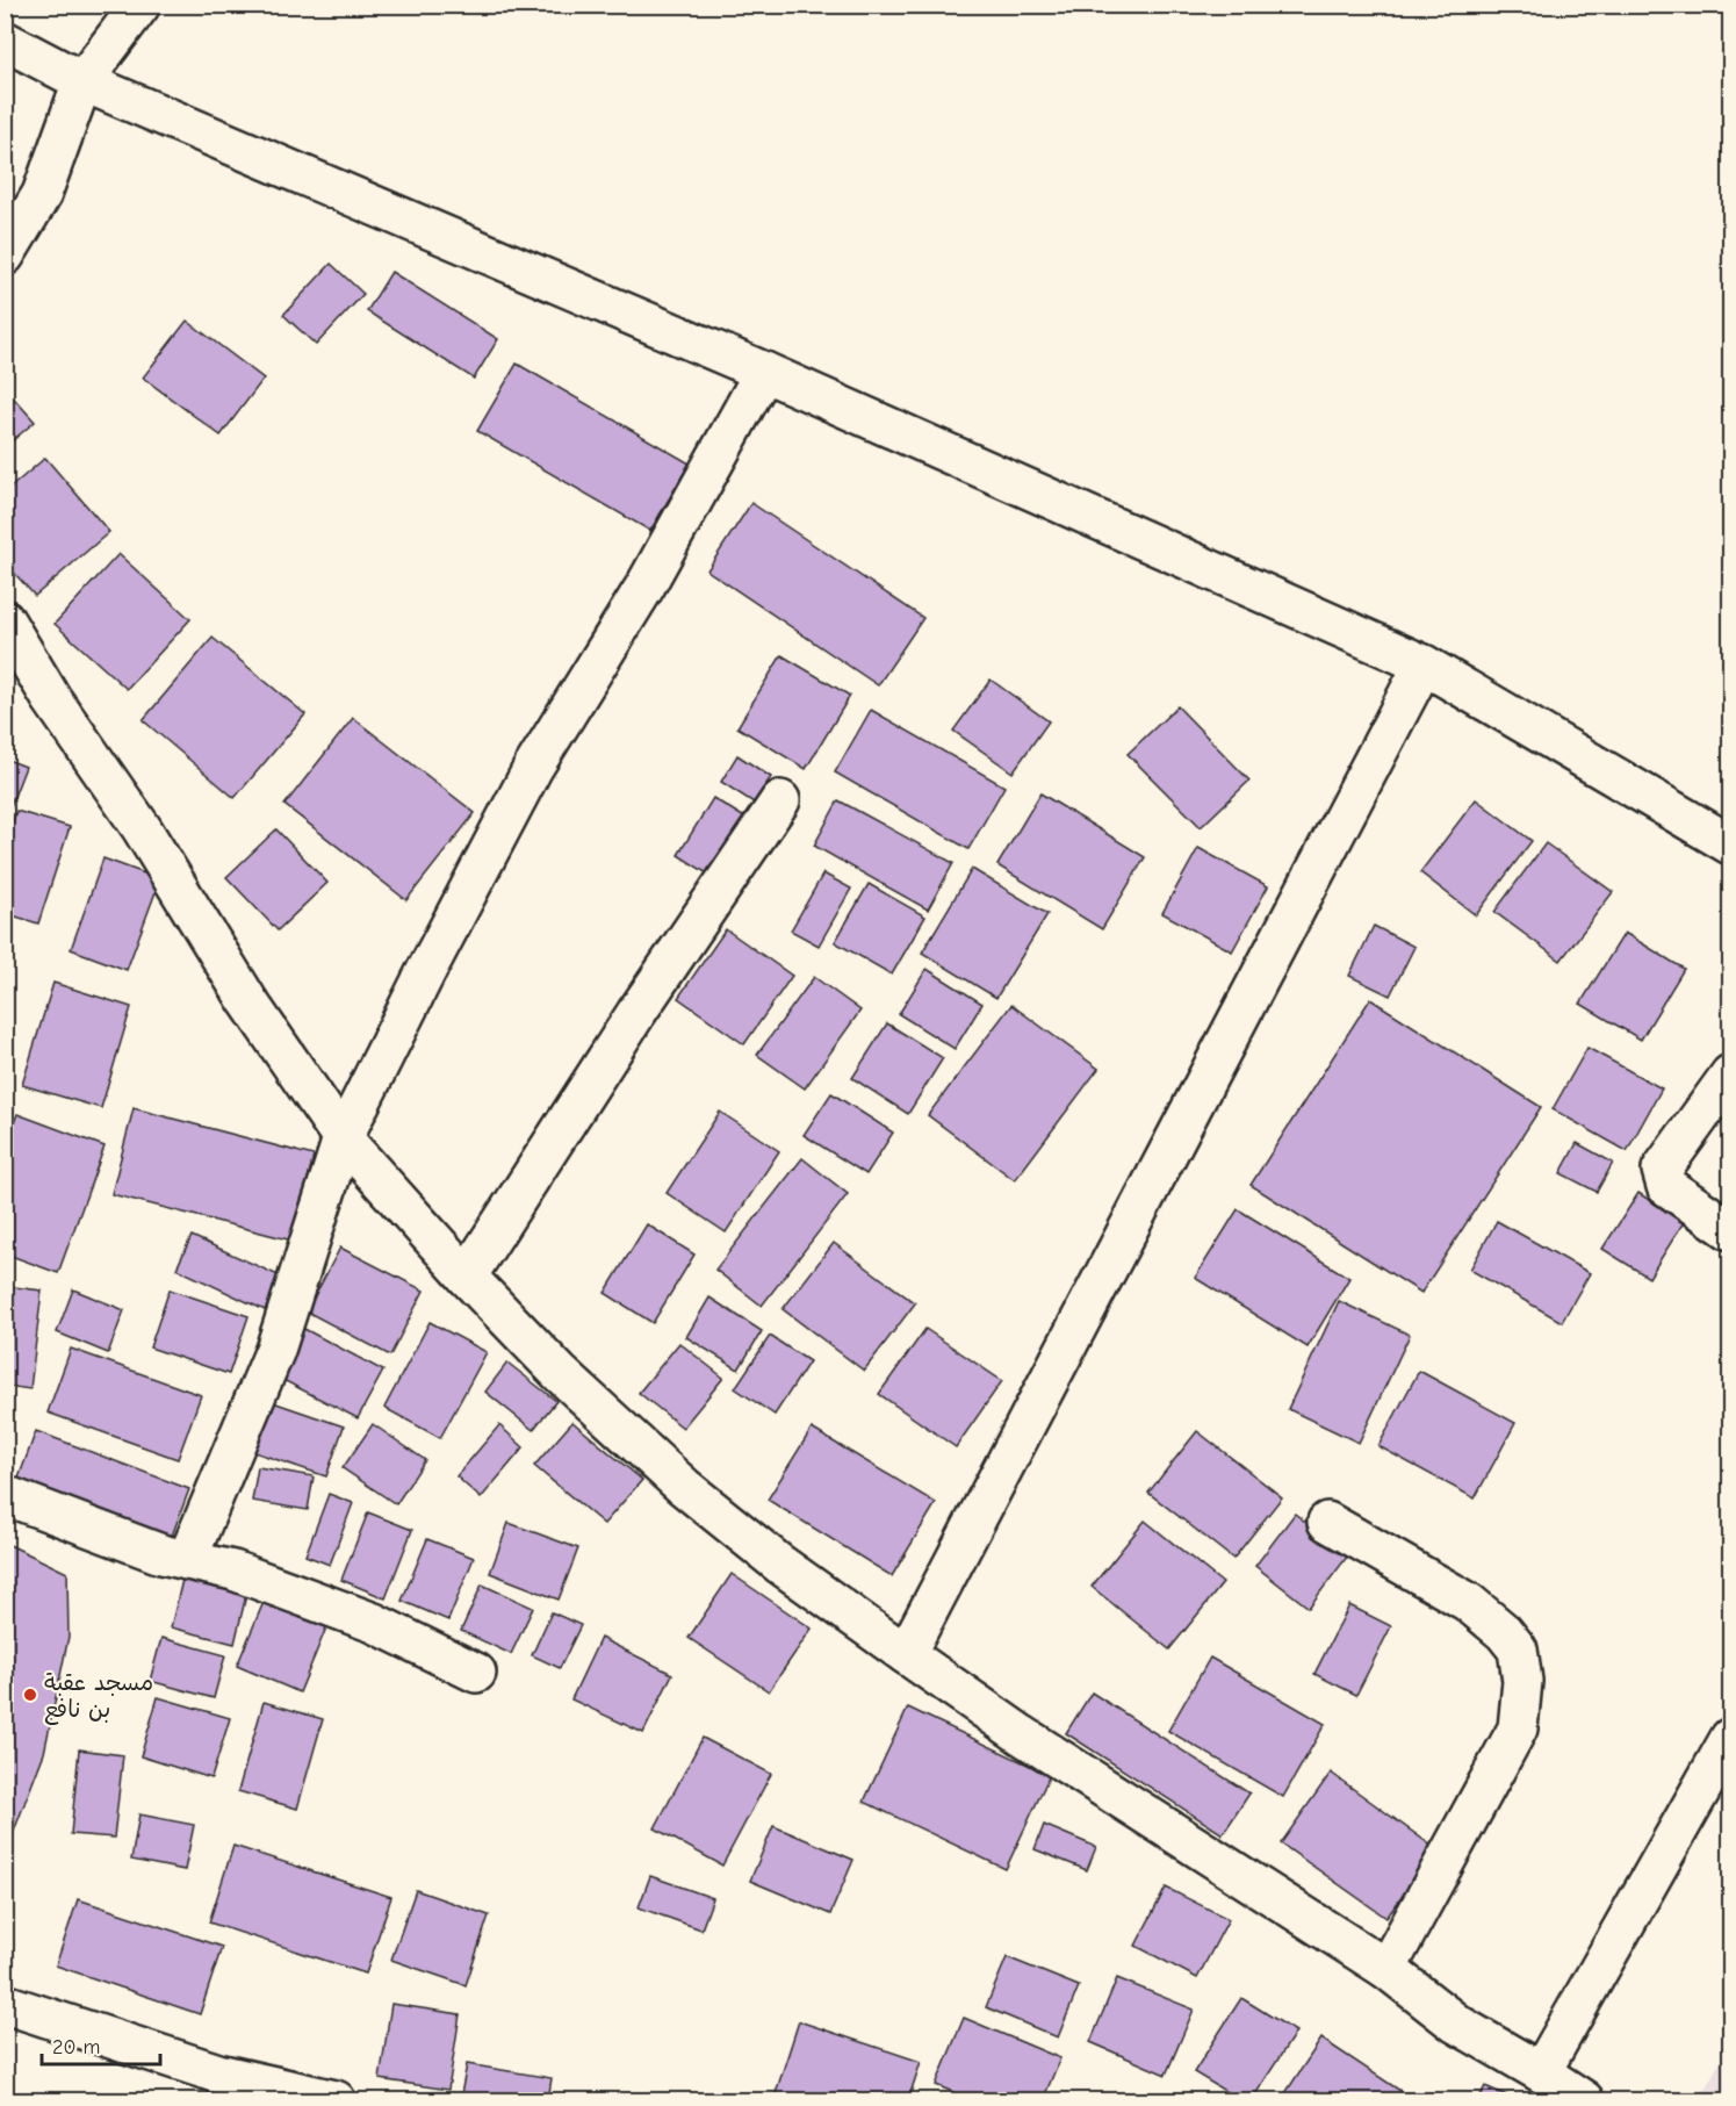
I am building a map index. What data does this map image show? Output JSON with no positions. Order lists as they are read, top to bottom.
{
  "places": ["مسجد عقبة بن نافع"],
  "scale_bar": "20 m"
}
